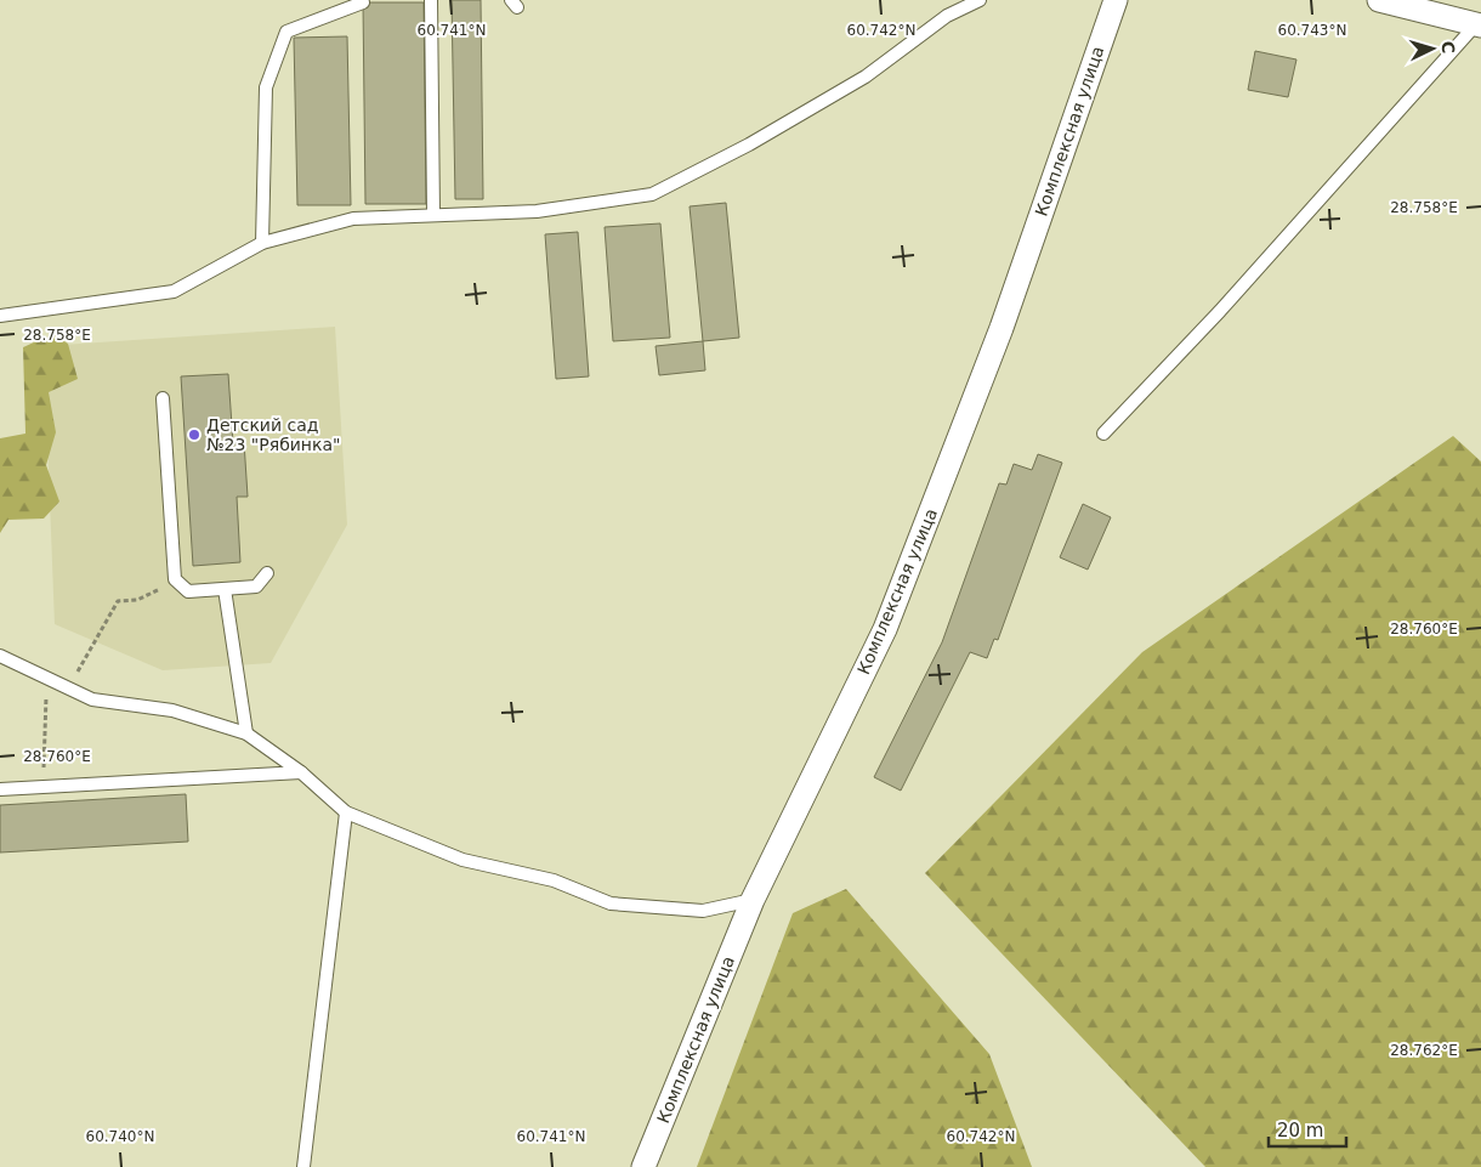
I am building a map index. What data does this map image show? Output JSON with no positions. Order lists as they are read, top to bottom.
{
  "streets": {
    "street": ["Комплексная улица"]
  },
  "places": ["Детский сад №23 \"Рябинка\""],
  "scale_bar": "20 m",
  "north": "right",
  "coordinates": [
    "60.741°N",
    "60.742°N",
    "60.743°N",
    "28.758°E",
    "28.760°E",
    "28.762°E",
    "60.740°N"
  ]
}
